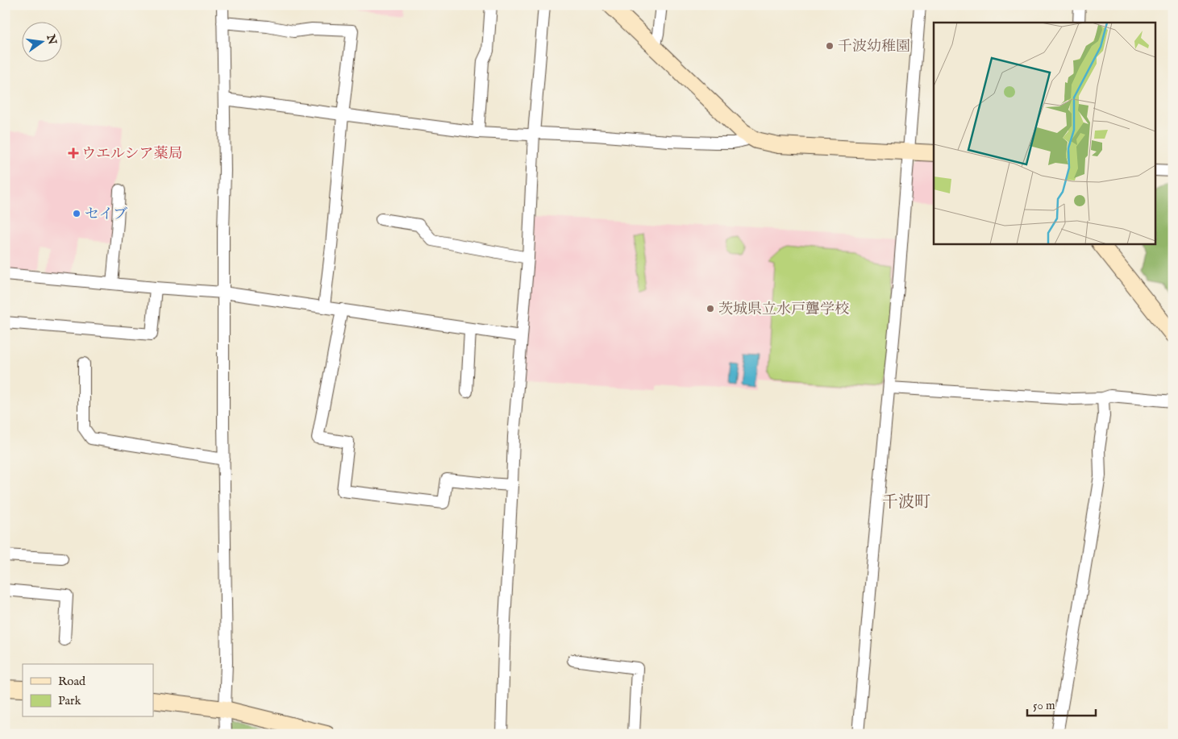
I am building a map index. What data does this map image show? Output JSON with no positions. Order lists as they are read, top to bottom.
{
  "districts": ["千波町"],
  "places": {
    "other": ["千波幼稚園", "セイブ", "茨城県立水戸聾学校"],
    "health": ["ウエルシア薬局"]
  },
  "legend": ["Road", "Park"],
  "scale_bar": "50 m",
  "north": "right"
}
